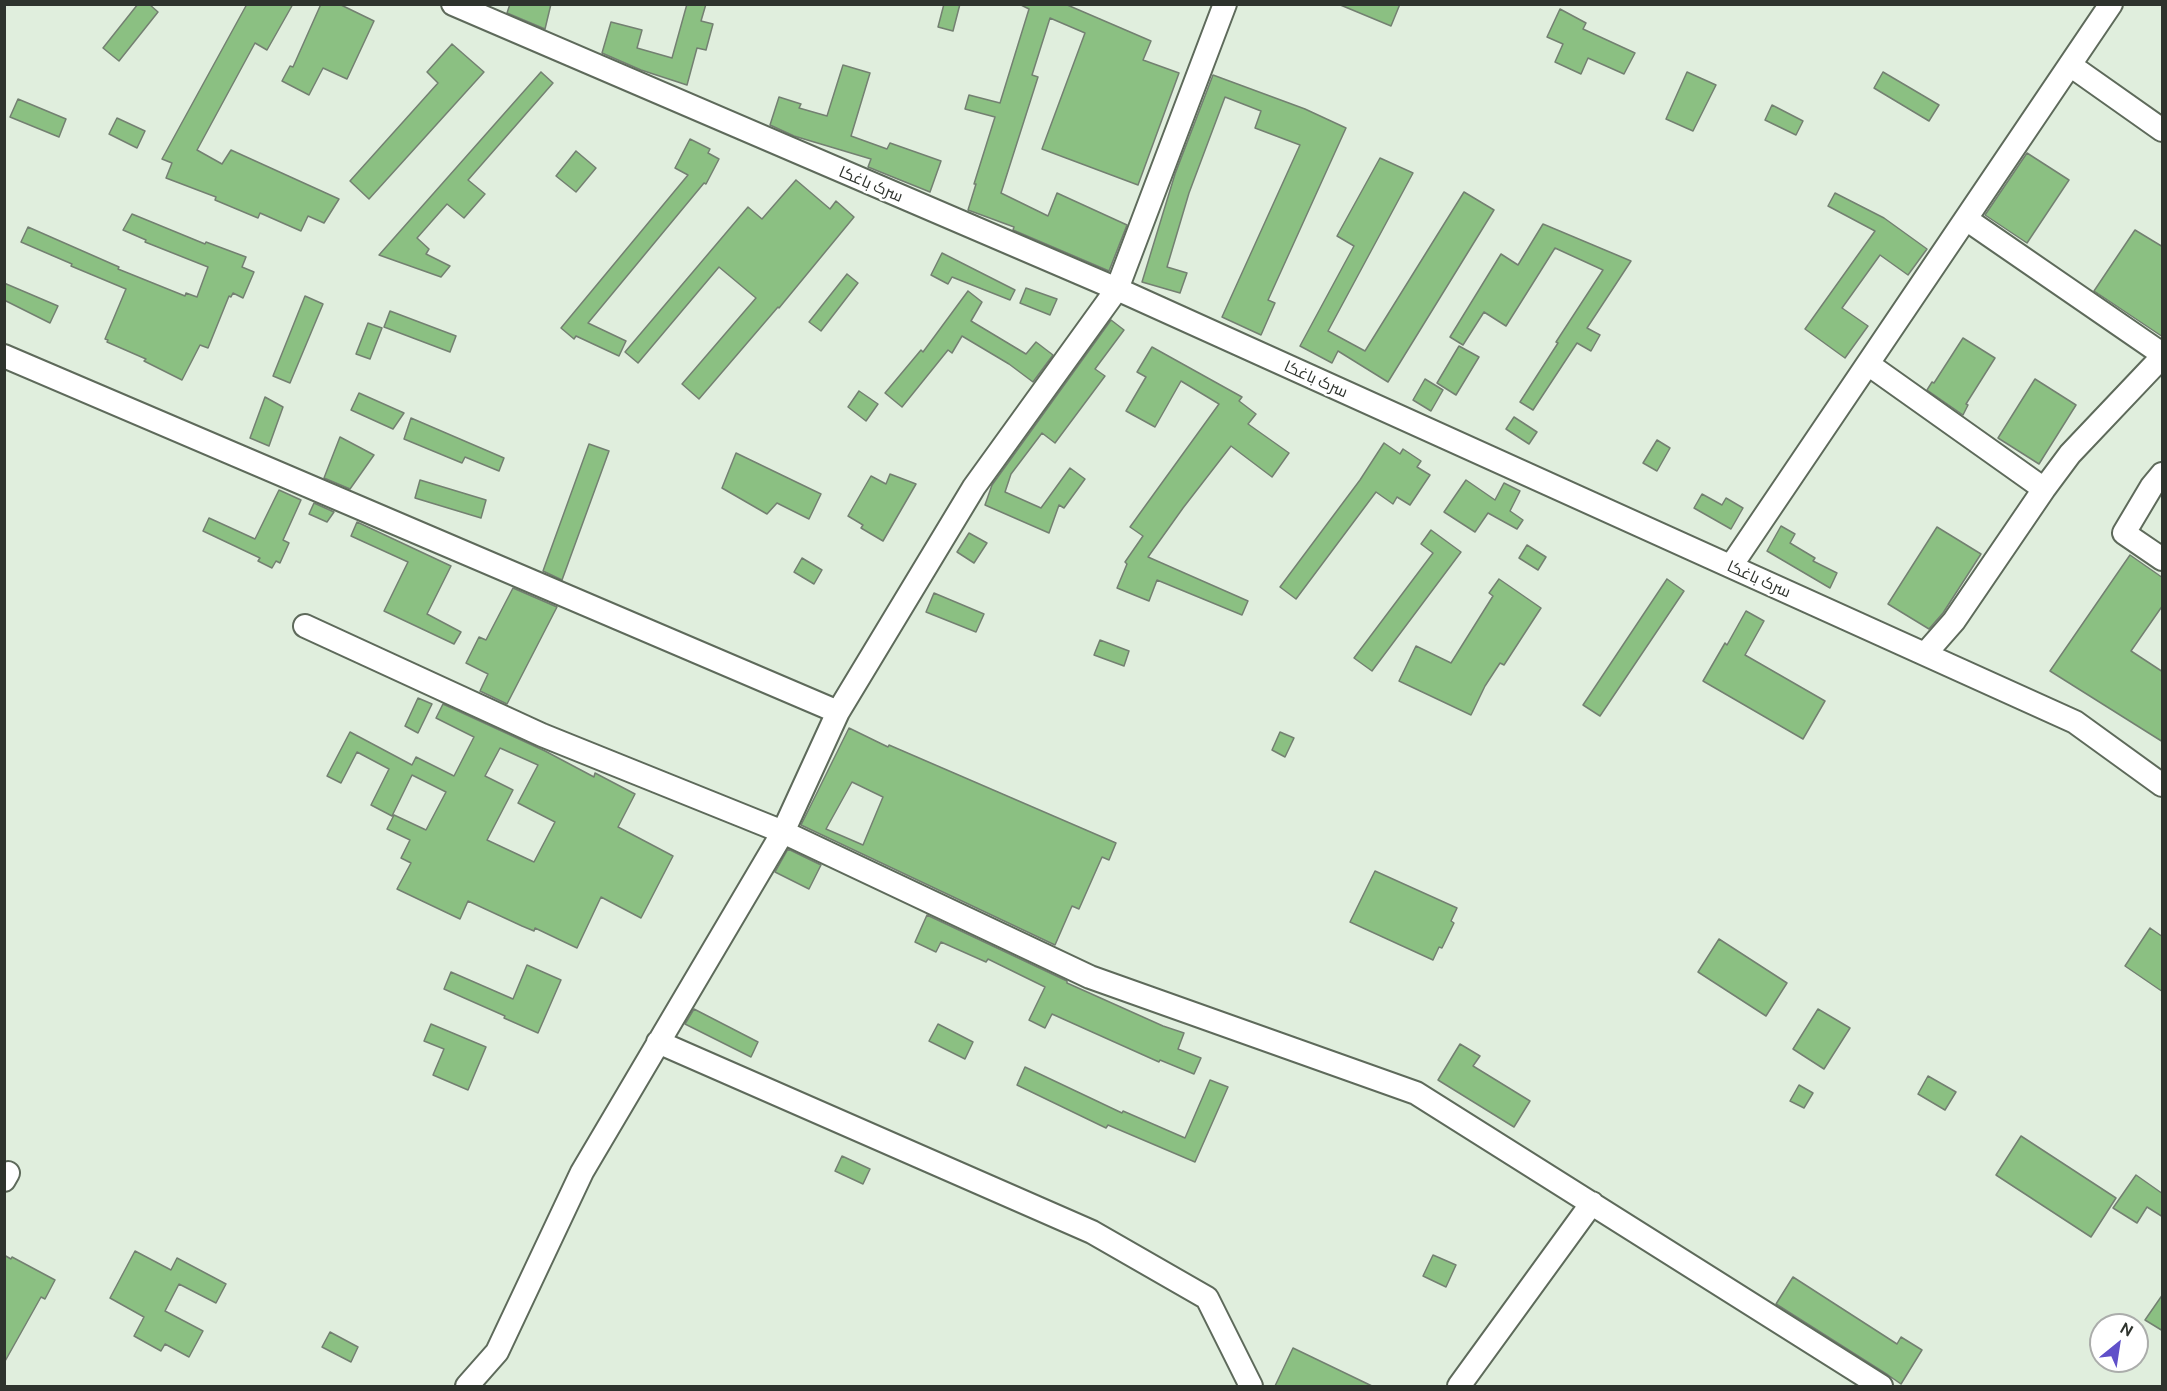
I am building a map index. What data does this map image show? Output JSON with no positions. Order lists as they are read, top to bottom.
{
  "streets": {
    "street": ["سرک باغکا"]
  },
  "north": "top right"
}
